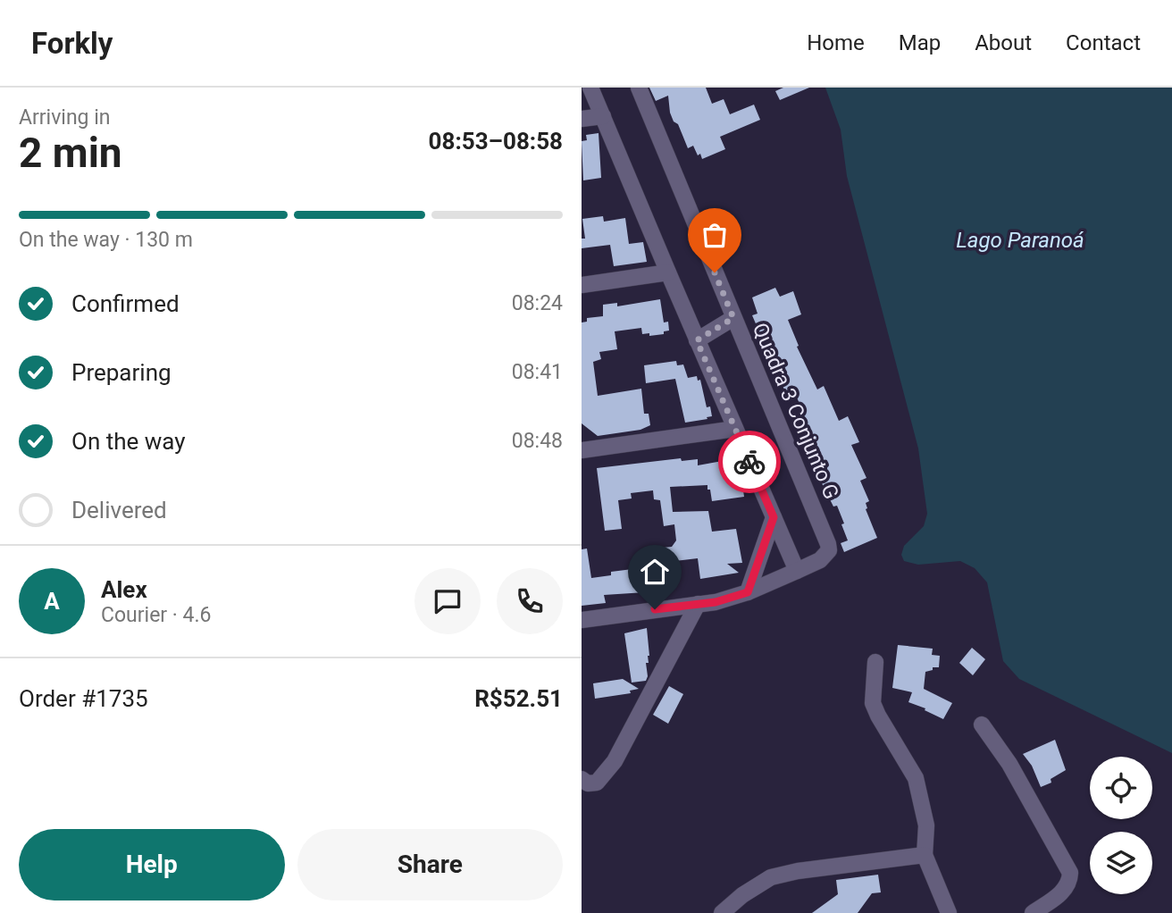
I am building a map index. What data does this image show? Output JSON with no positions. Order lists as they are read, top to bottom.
{
  "streets": {
    "street": ["Quadra 3 Conjunto G"]
  },
  "water": ["Lago Paranoá"],
  "page": {
    "header": "Forkly",
    "nav": [
      "Home",
      "Map",
      "About",
      "Contact"
    ],
    "heading": ["2 min", "Arriving in", "08:53–08:58"],
    "panel": [
      "Alex",
      "Courier · 4.6",
      "Order #1735",
      "R$52.51"
    ],
    "bar": "On the way · 130 m",
    "list": [
      ["Confirmed", "08:24"],
      ["Preparing", "08:41"],
      ["On the way", "08:48"],
      "Delivered"
    ],
    "round": "A",
    "buttons": ["Help", "Share"]
  }
}
